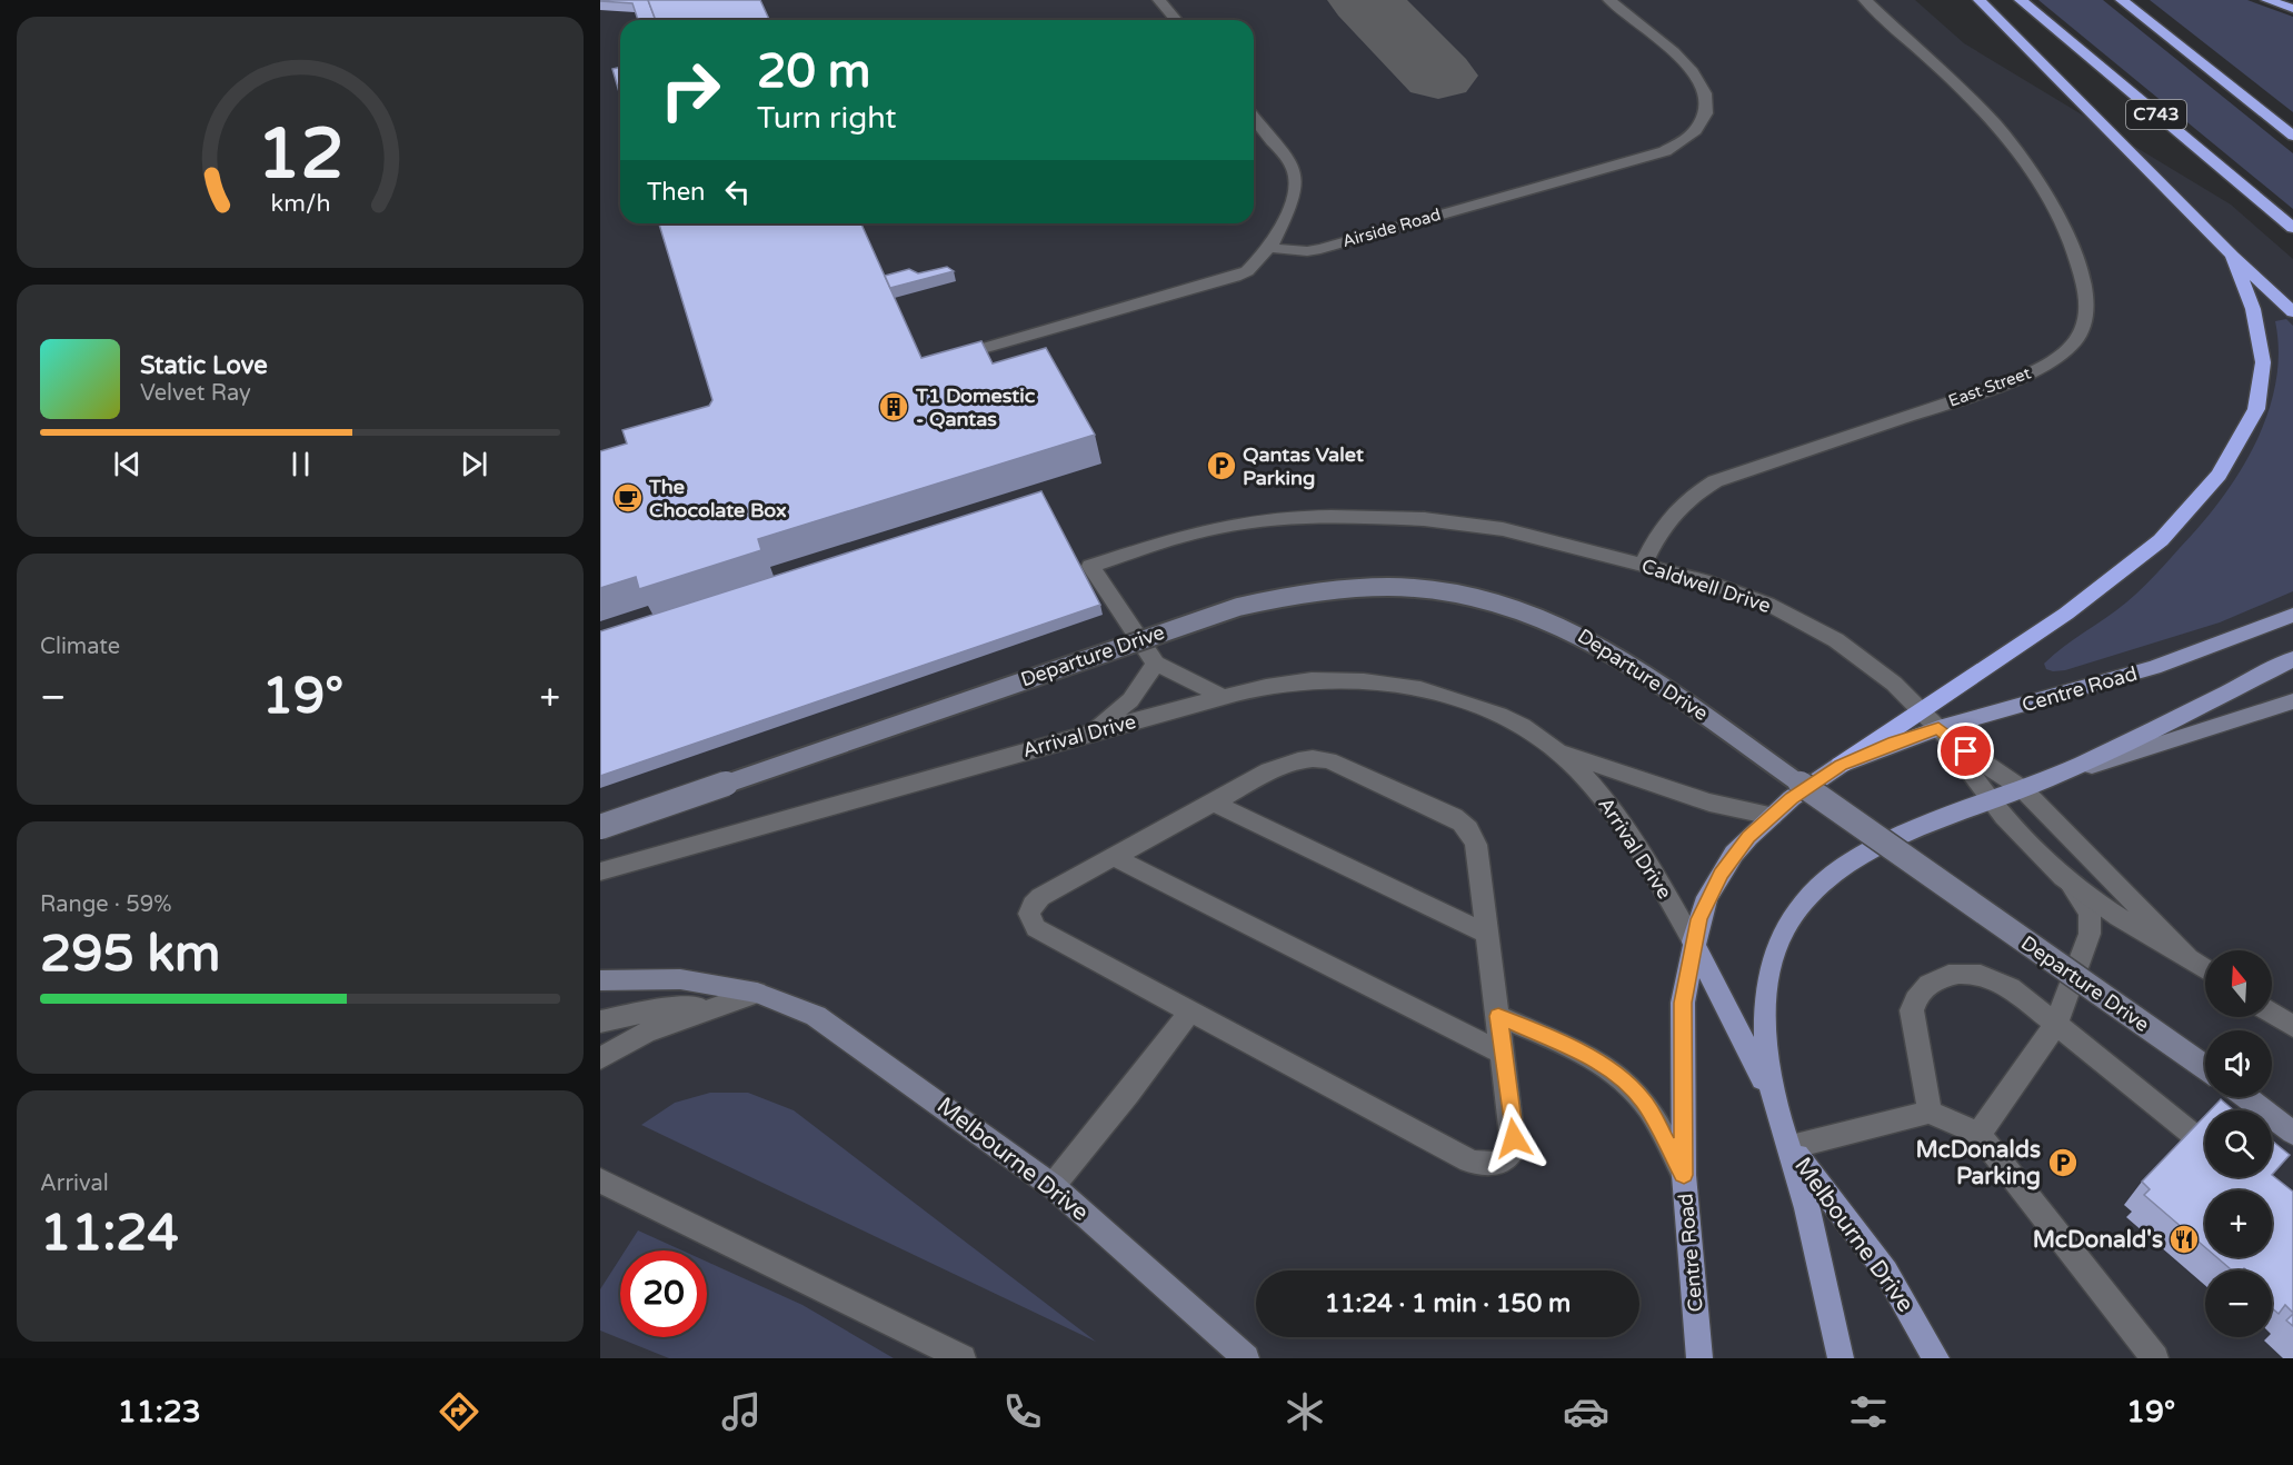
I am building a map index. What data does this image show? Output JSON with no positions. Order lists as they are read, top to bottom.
{
  "streets": {
    "highway": ["C743"],
    "main road": ["Centre Road", "Arrival Drive", "Melbourne Drive"],
    "street": [
      "Airside Road",
      "East Street",
      "Caldwell Drive",
      "Departure Drive"
    ]
  },
  "crossings": [
    ["East Street", "Caldwell Drive"],
    ["Caldwell Drive", "Centre Road"],
    ["Centre Road", "Arrival Drive"]
  ],
  "places": {
    "building": ["T1 Domestic - Qantas"],
    "parking": ["Qantas Valet Parking", "McDonalds Parking"],
    "cafe": ["The Chocolate Box"],
    "restaurant": ["McDonald's"]
  },
  "north": "top",
  "page": {
    "turn": ["20 m", "Turn right"],
    "then": "Then",
    "song": ["Static Love", "Velvet Ray"],
    "tile": [
      "Climate",
      ["Range · 59%", "295 km"],
      ["Arrival", "11:24"]
    ],
    "heat": ["−", "19°", "+"],
    "map_buttons": ["+", "−"],
    "limit": "20",
    "trip": "11:24 · 1 min · 150 m",
    "tabs": ["11:23", "19°"],
    "gauge": ["12", "km/h"]
  }
}
